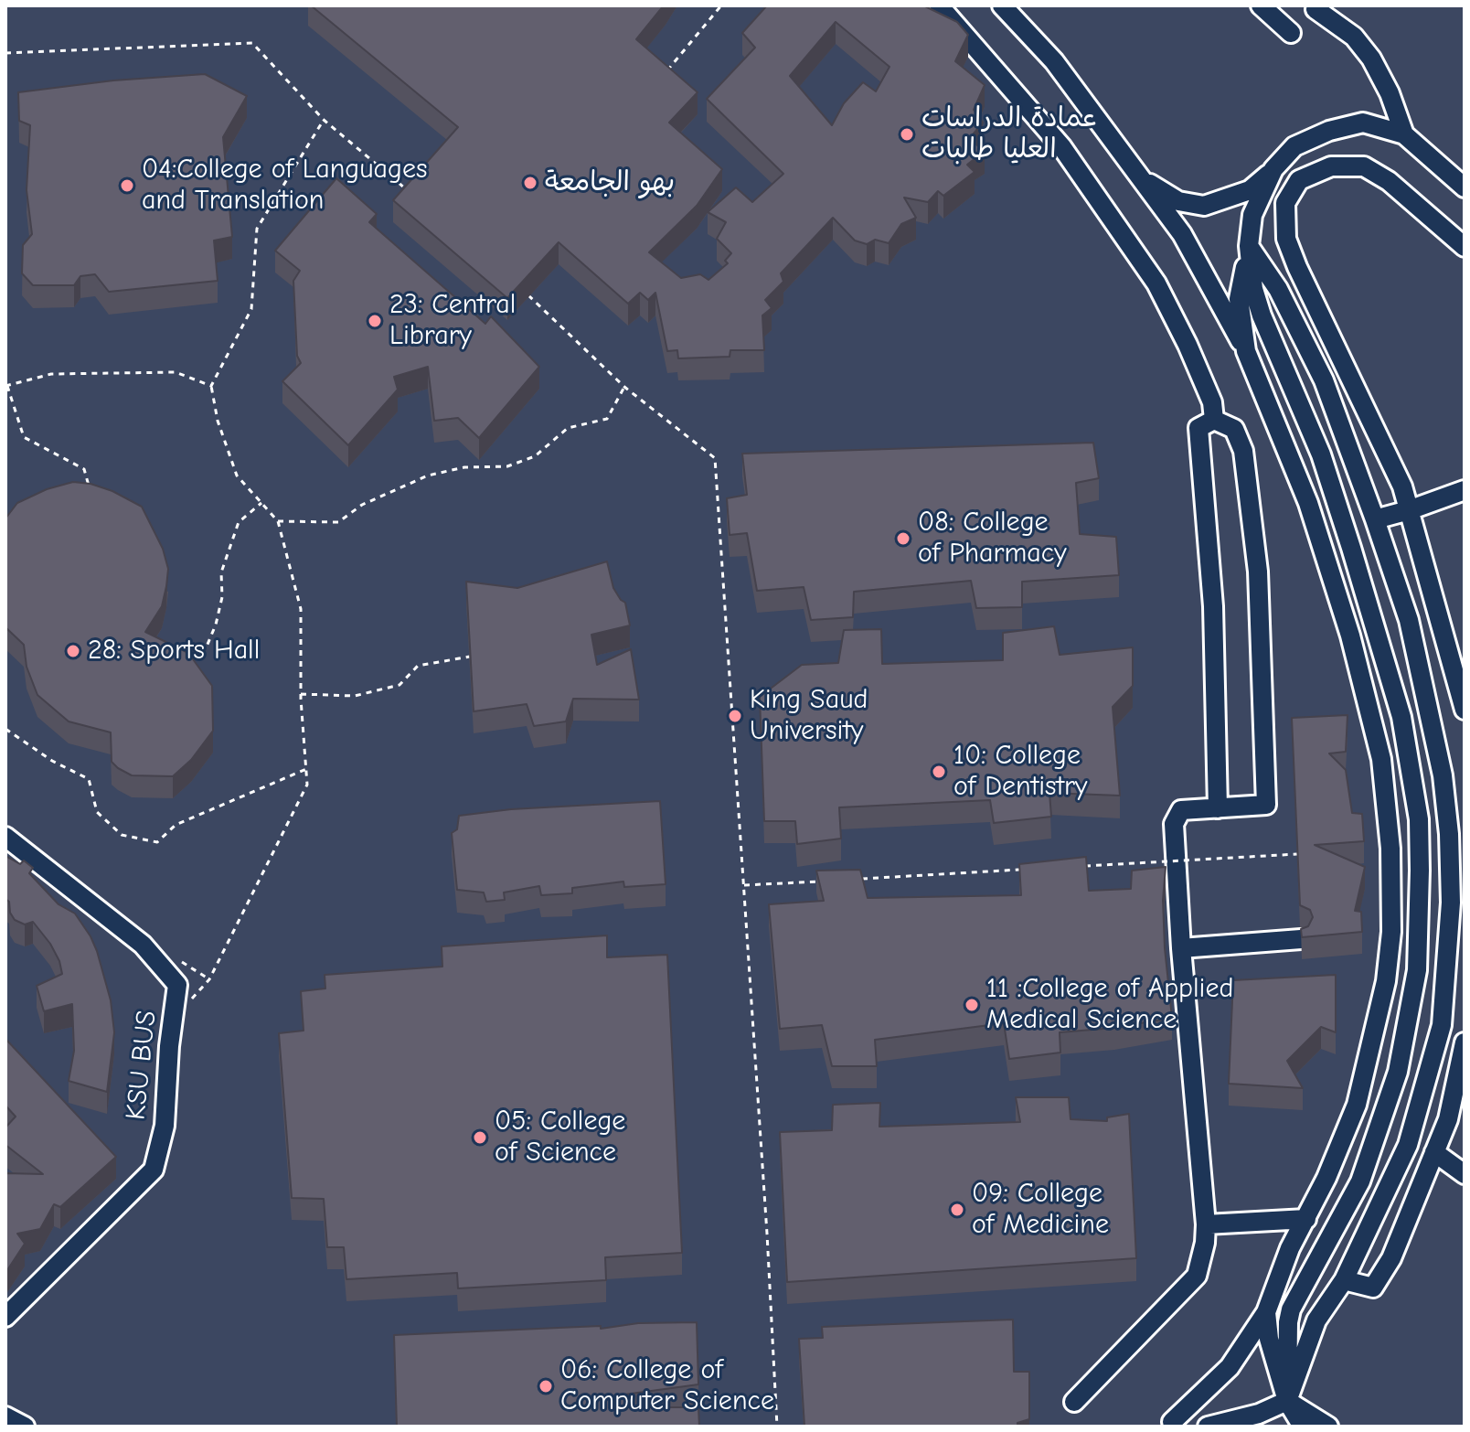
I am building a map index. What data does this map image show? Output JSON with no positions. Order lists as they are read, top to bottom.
{
  "streets": {
    "lane": ["KSU BUS"]
  },
  "places": [
    "عمادة الدراسات العليا طالبات",
    "بهو الجامعة",
    "04:College of Languages and Translation",
    "23: Central Library",
    "08: College of Pharmacy",
    "28: Sports Hall",
    "King Saud University",
    "10: College of Dentistry",
    "11 :College of Applied Medical Science",
    "05: College of Science",
    "09: College of Medicine",
    "06: College of Computer Science"
  ]
}
